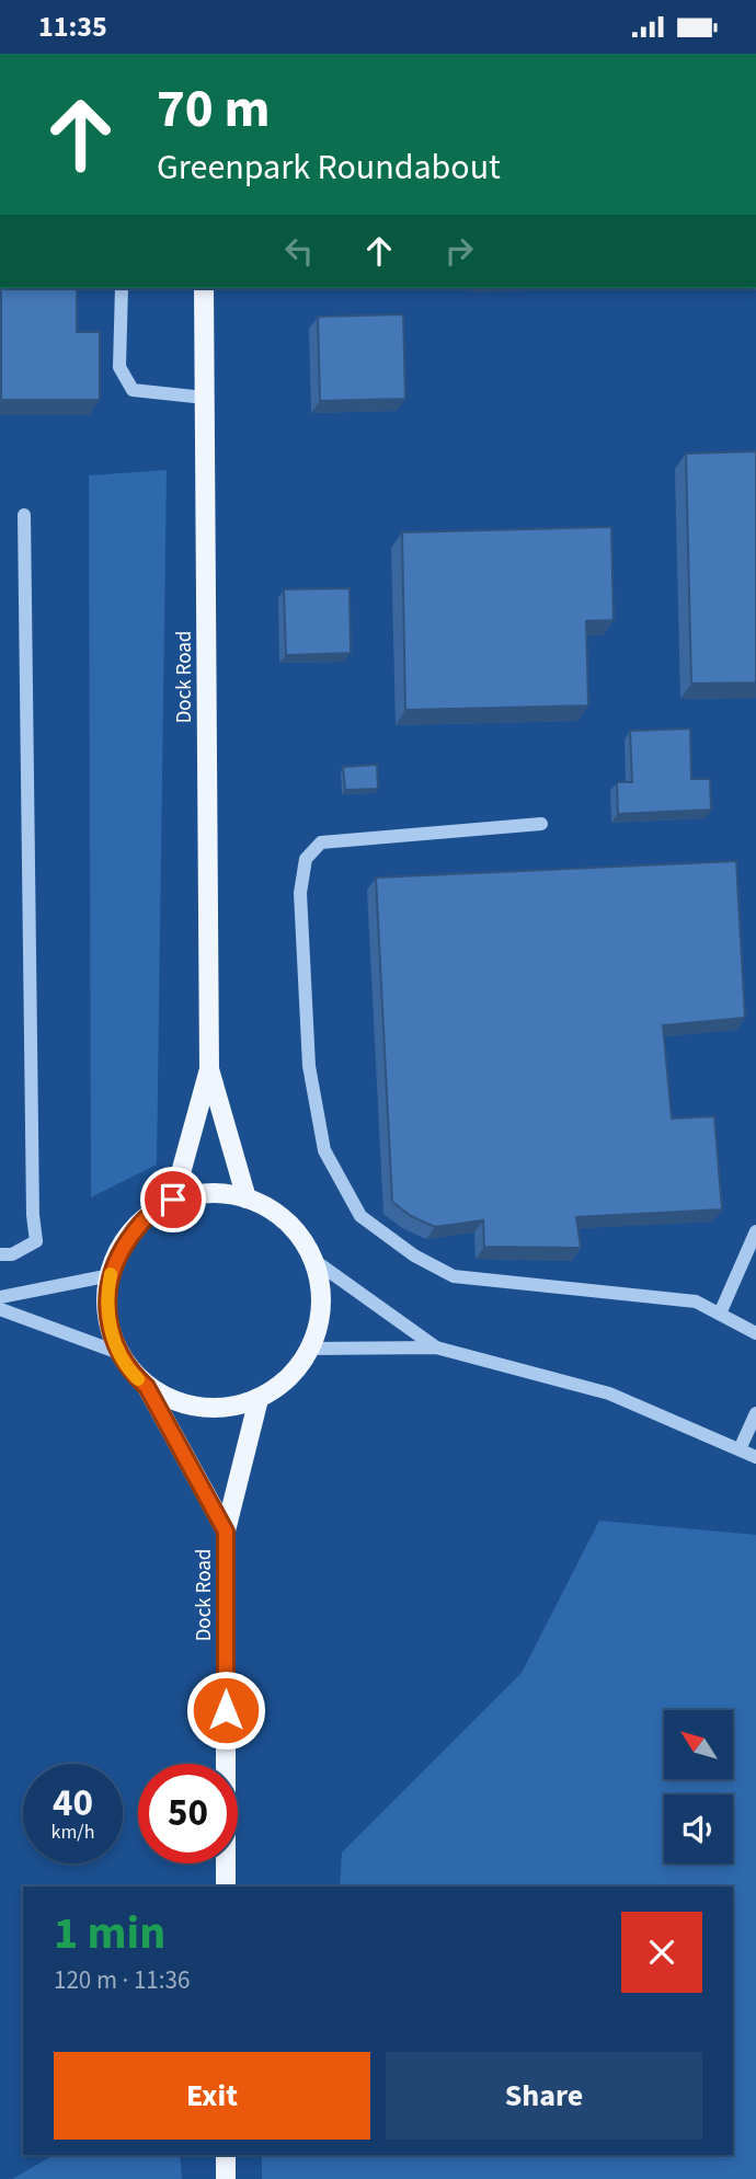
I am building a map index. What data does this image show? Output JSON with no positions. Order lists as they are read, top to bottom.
{
  "streets": {
    "main road": ["Dock Road"]
  },
  "north": "top left",
  "page": {
    "status": "11:35",
    "turn": ["70 m", "Greenpark Roundabout"],
    "speed": "40 km/h",
    "limit": "50",
    "heading": ["1 min", "120 m · 11:36"],
    "buttons": ["Exit", "Share"]
  }
}
